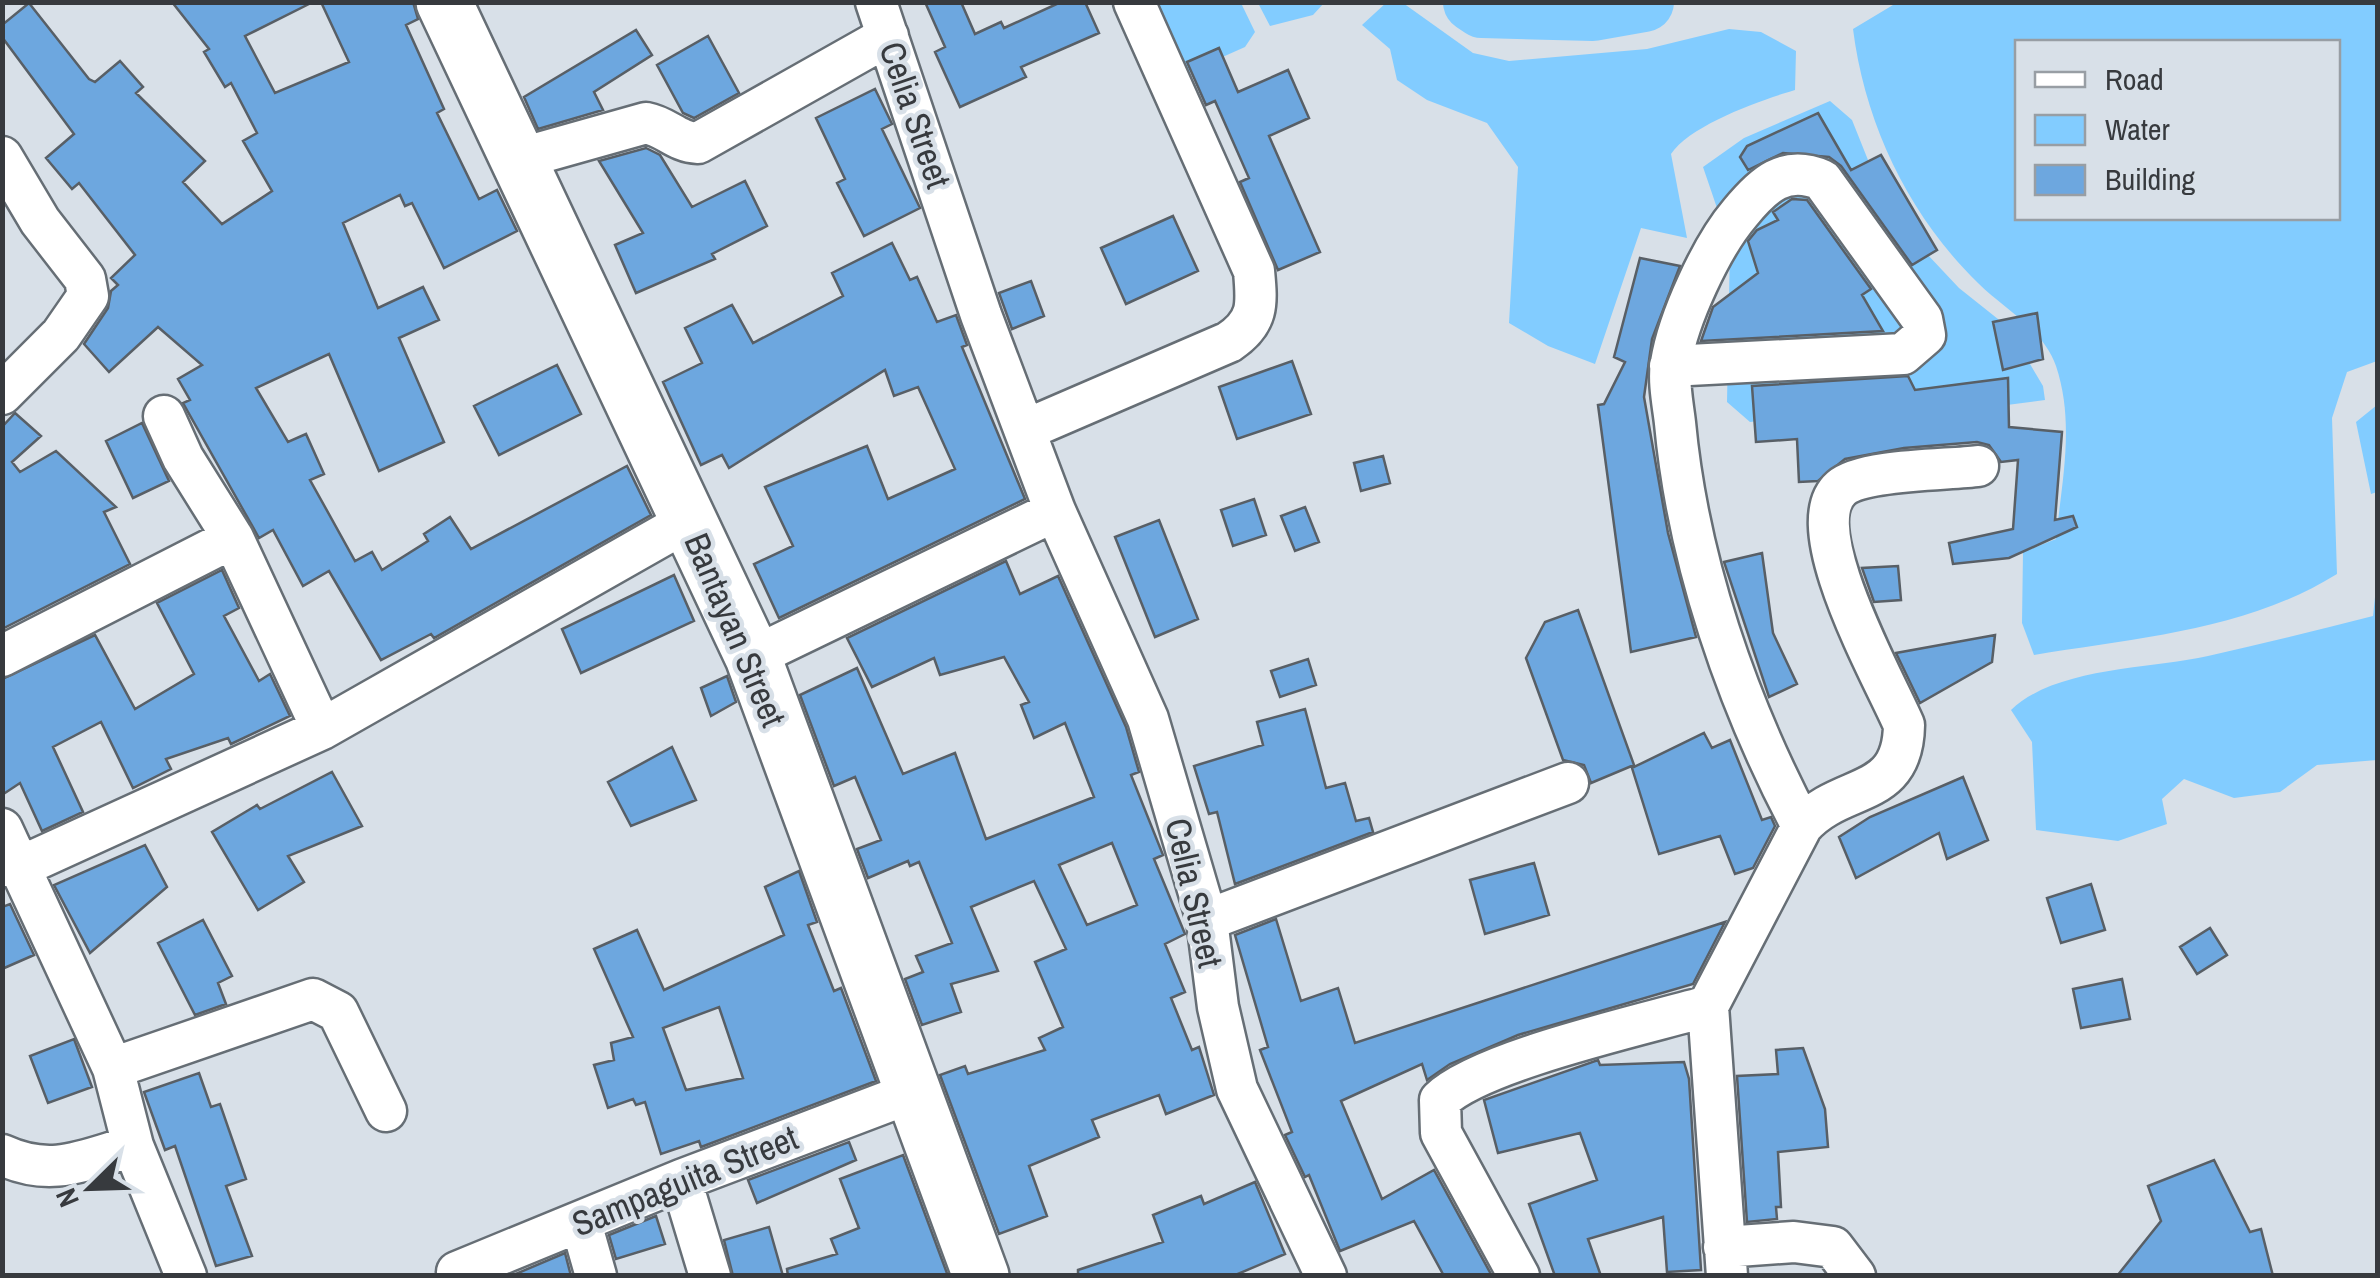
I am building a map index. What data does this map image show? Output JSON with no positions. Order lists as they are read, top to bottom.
{
  "streets": {
    "main road": ["Bantayan Street"],
    "street": ["Celia Street", "Sampaguita Street"]
  },
  "crossings": [
    ["Bantayan Street", "Sampaguita Street"]
  ],
  "legend": ["Road", "Water", "Building"],
  "north": "bottom left"
}
